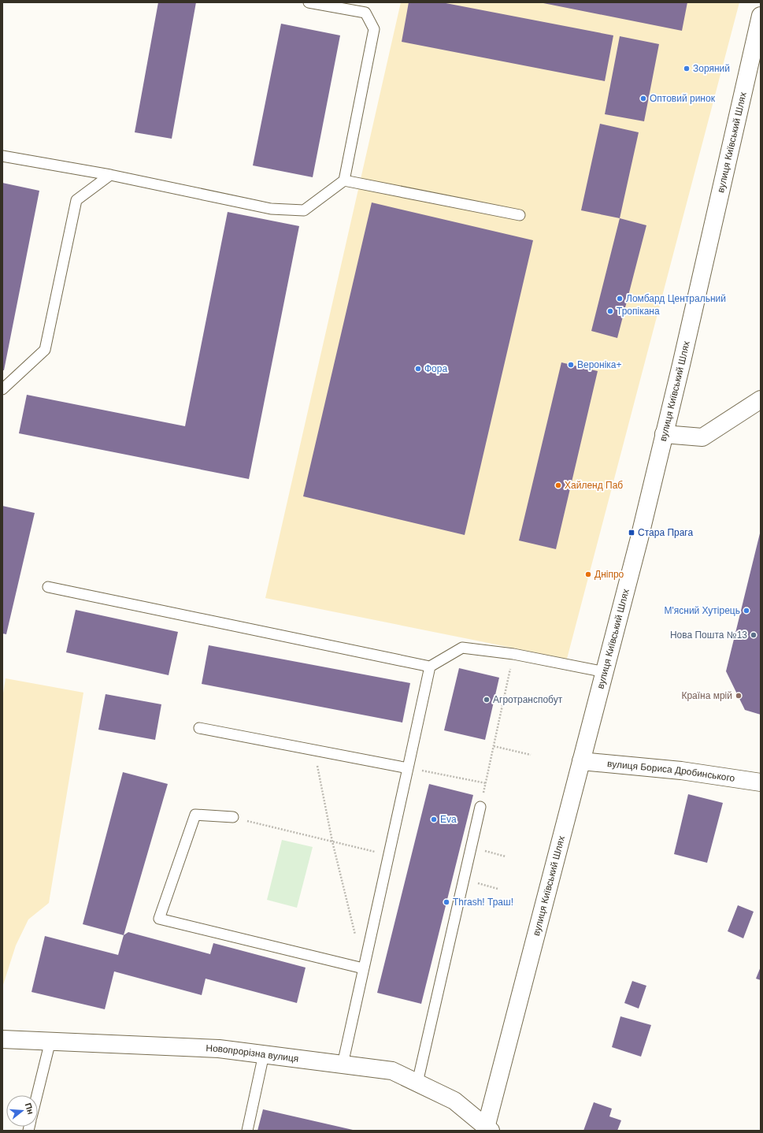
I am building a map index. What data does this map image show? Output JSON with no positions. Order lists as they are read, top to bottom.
{
  "streets": {
    "main road": ["вулиця Київський Шлях", "вулиця Бориса Дробинського", "Новопрорізна вулиця"]
  },
  "crossings": [
    ["вулиця Київський Шлях", "вулиця Бориса Дробинського"],
    ["вулиця Київський Шлях", "Новопрорізна вулиця"]
  ],
  "places": {
    "other": [
      "Зоряний",
      "Оптовий ринок",
      "Ломбард Центральний",
      "Тропікана",
      "Вероніка+",
      "Фора",
      "Хайленд Паб",
      "Дніпро",
      "М'ясний Хутірець",
      "Нова Пошта №13",
      "Країна мрій",
      "Агротранспобут",
      "Eva",
      "Thrash! Траш!"
    ],
    "transit": ["Стара Прага"]
  },
  "north": "right"
}
